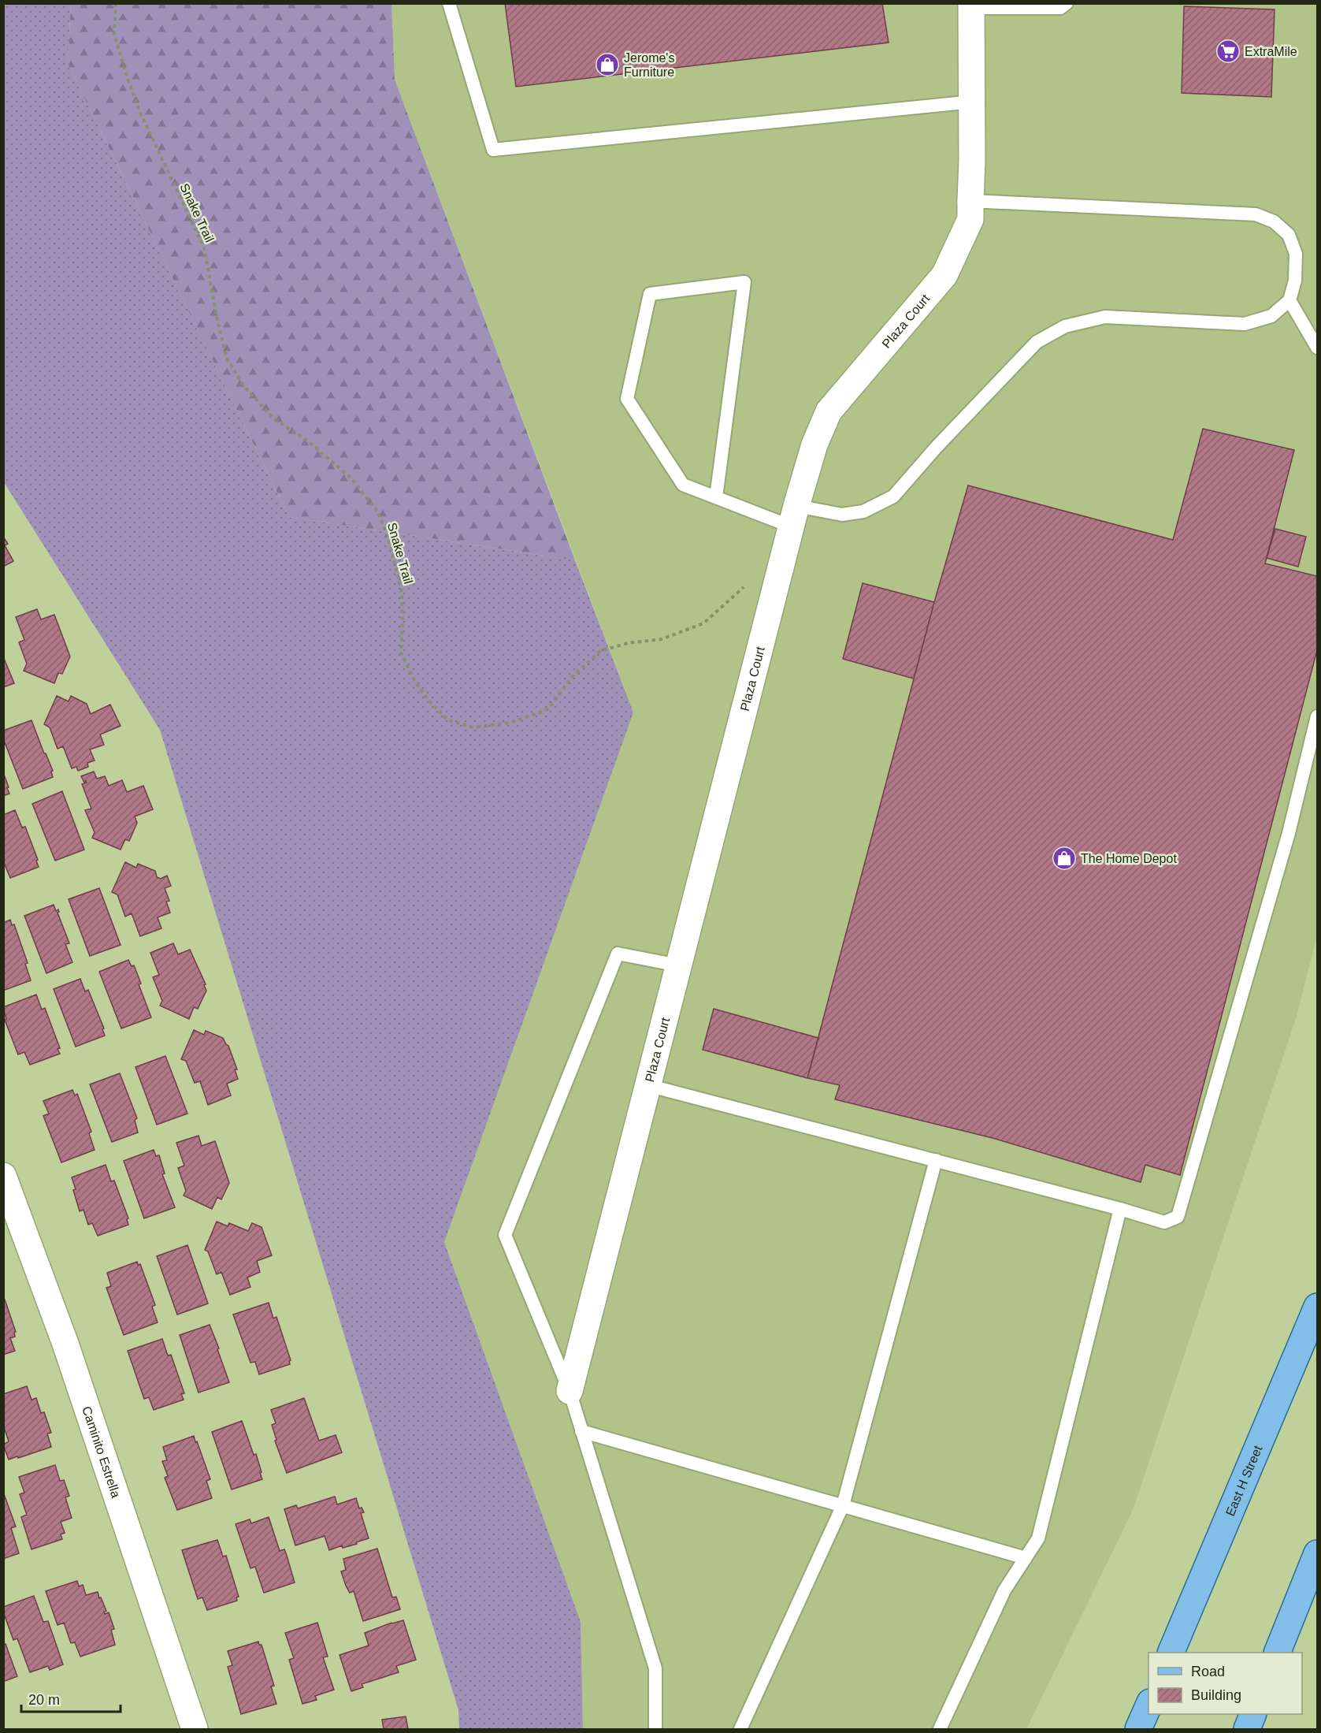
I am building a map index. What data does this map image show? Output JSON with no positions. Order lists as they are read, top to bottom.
{
  "streets": {
    "main road": ["East H Street"],
    "street": ["Plaza Court", "Caminito Estrella"],
    "path": ["Snake Trail"]
  },
  "places": {
    "supermarket": ["ExtraMile"],
    "shop": ["Jerome's Furniture", "The Home Depot"]
  },
  "legend": ["Road", "Building"],
  "scale_bar": "20 m"
}
